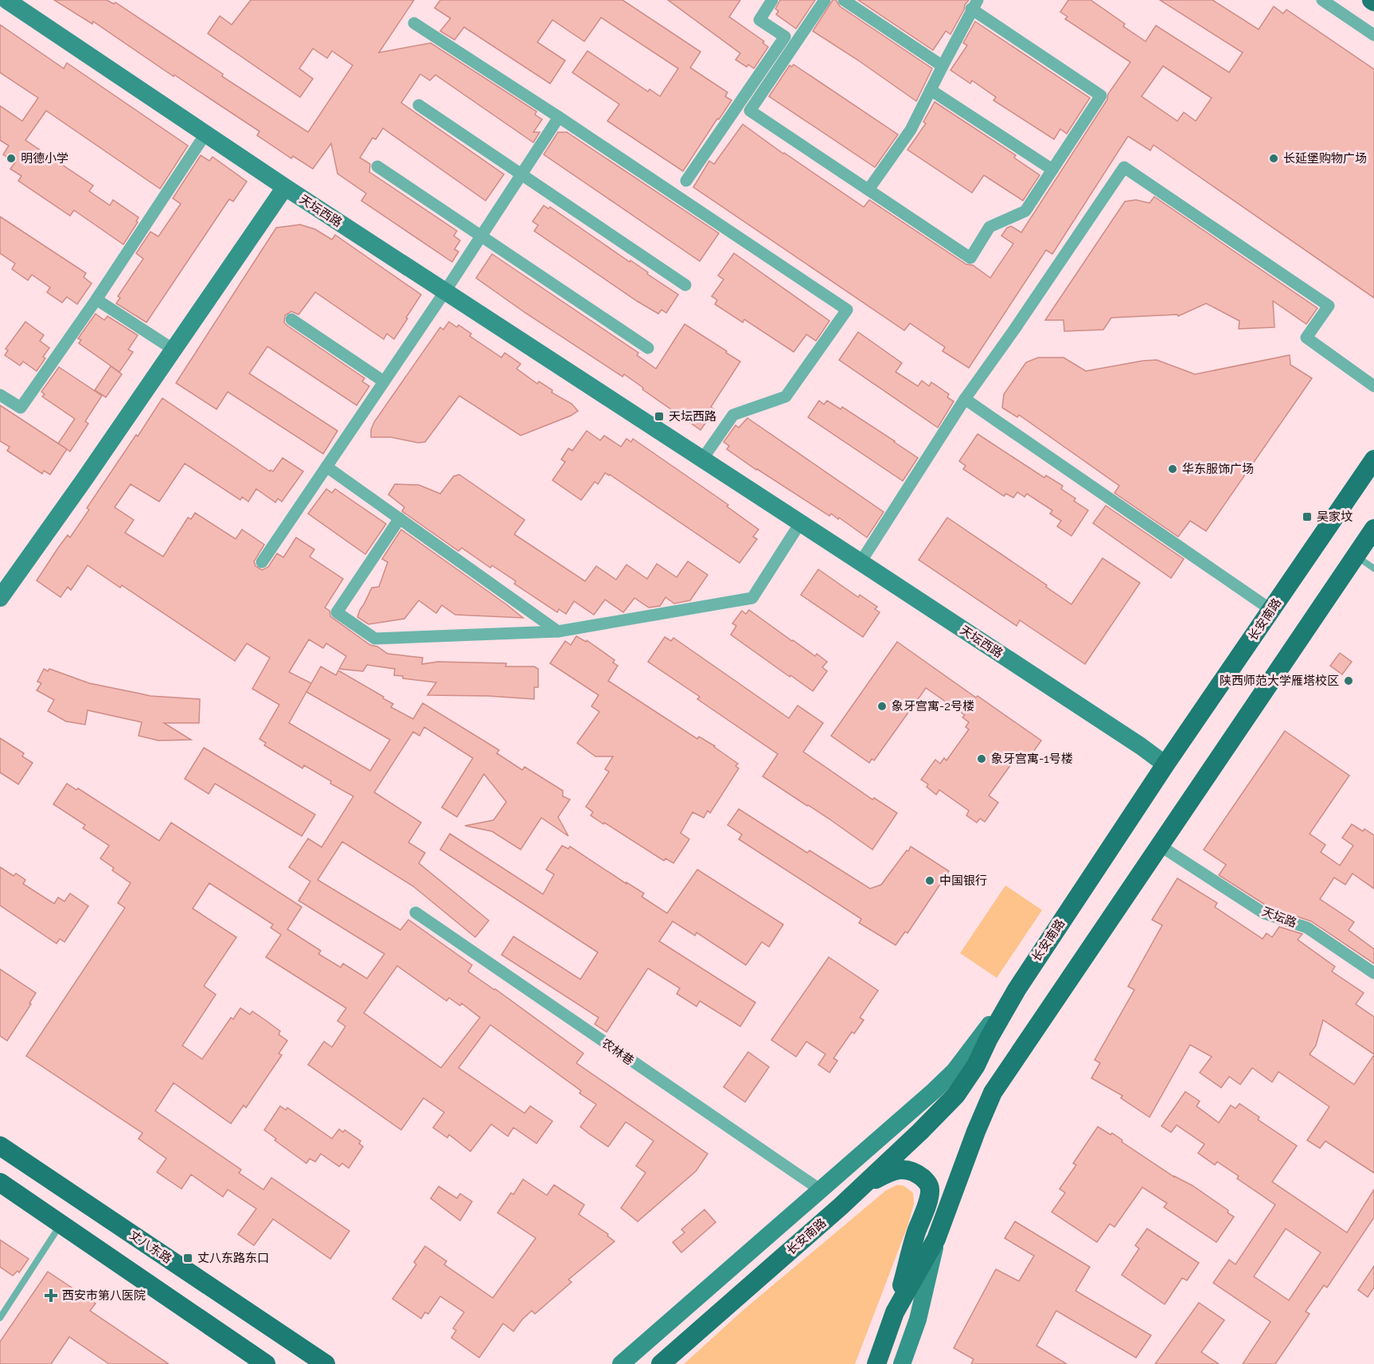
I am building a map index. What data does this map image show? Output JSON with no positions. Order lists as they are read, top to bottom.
{
  "streets": {
    "main road": ["长安南路", "丈八东路"],
    "street": ["天坛西路", "天坛路", "农林巷"]
  },
  "crossings": [
    ["天坛西路", "长安南路"]
  ],
  "places": {
    "other": [
      "明德小学",
      "长延堡购物广场",
      "华东服饰广场",
      "陕西师范大学雁塔校区",
      "象牙宫寓-2号楼",
      "象牙宫寓-1号楼",
      "中国银行"
    ],
    "transit": ["天坛西路", "吴家坟", "丈八东路东口"],
    "health": ["西安市第八医院"]
  }
}
